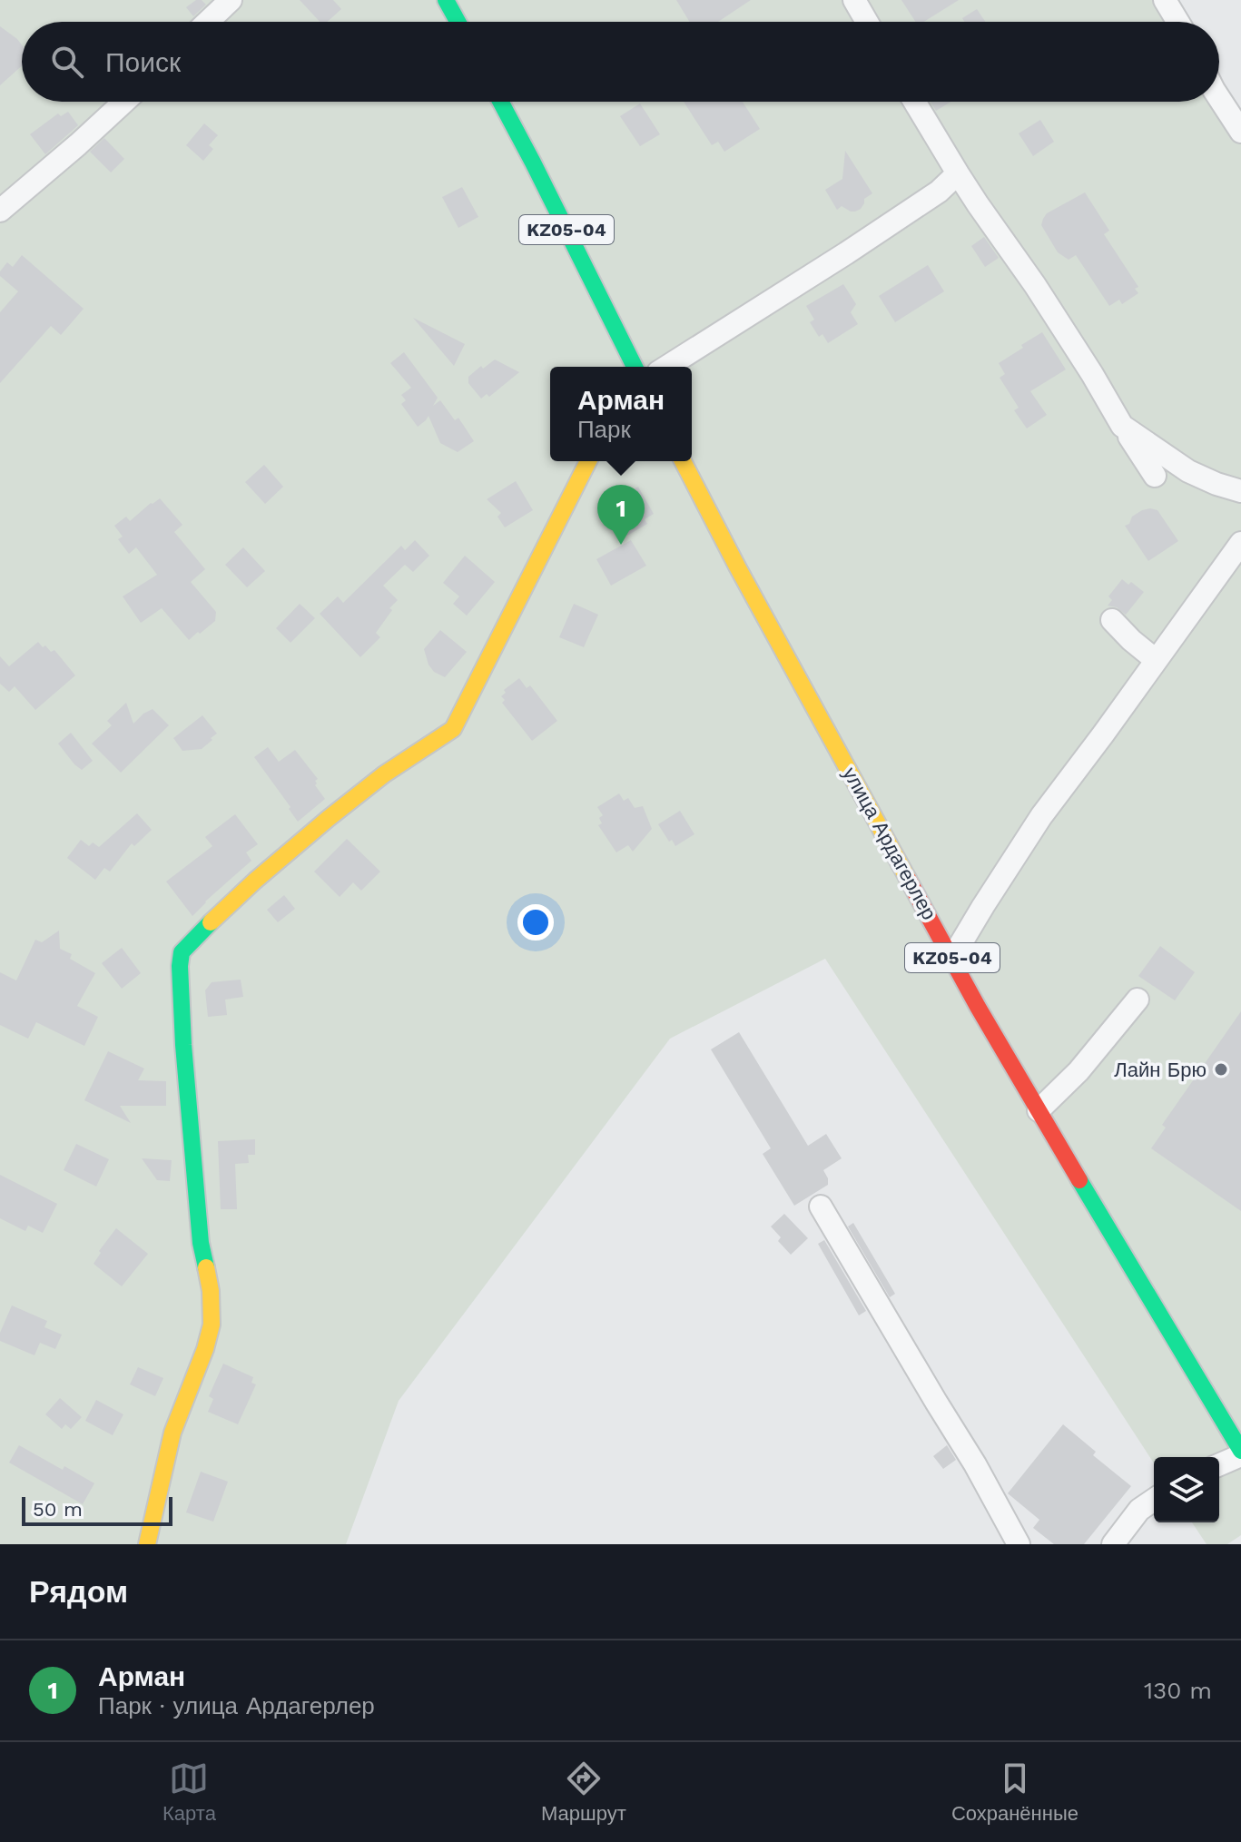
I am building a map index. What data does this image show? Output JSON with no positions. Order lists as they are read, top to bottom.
{
  "streets": {
    "main road": ["KZ05-04", "улица Ардагерлер"]
  },
  "places": ["Лайн Брю"],
  "scale_bar": "50 m",
  "page": {
    "search": "Поиск",
    "popup": ["Арман", "Парк"],
    "pins": "1",
    "scale": "50 m",
    "heading": "Рядом",
    "list": [
      {
        "mark": "1",
        "name": "Арман",
        "note": "Парк · улица Ардагерлер",
        "value": "130 m"
      }
    ],
    "nav": ["Карта", "Маршрут", "Сохранённые"]
  }
}
